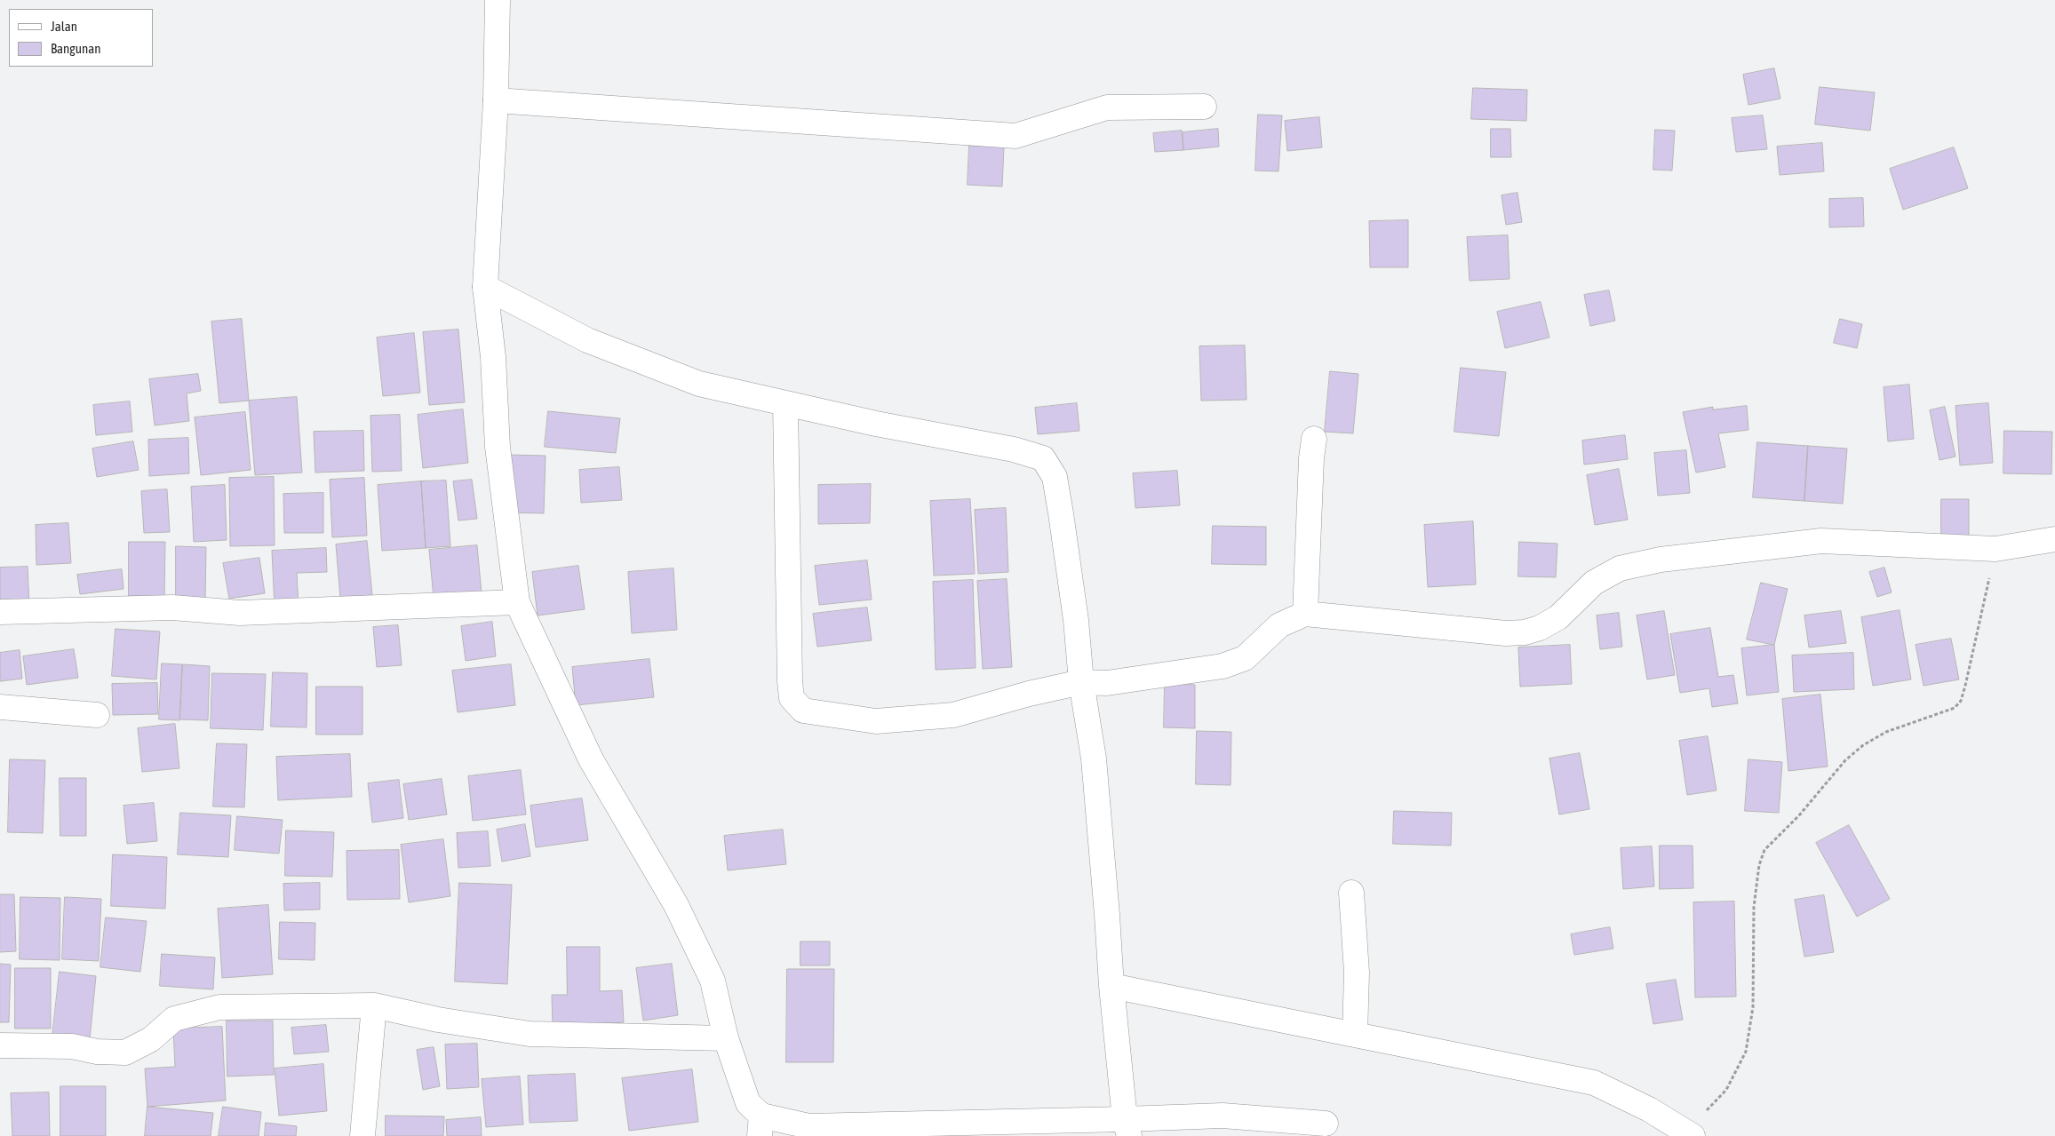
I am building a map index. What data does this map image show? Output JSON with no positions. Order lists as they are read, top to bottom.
{
  "legend": ["Jalan", "Bangunan"]
}
